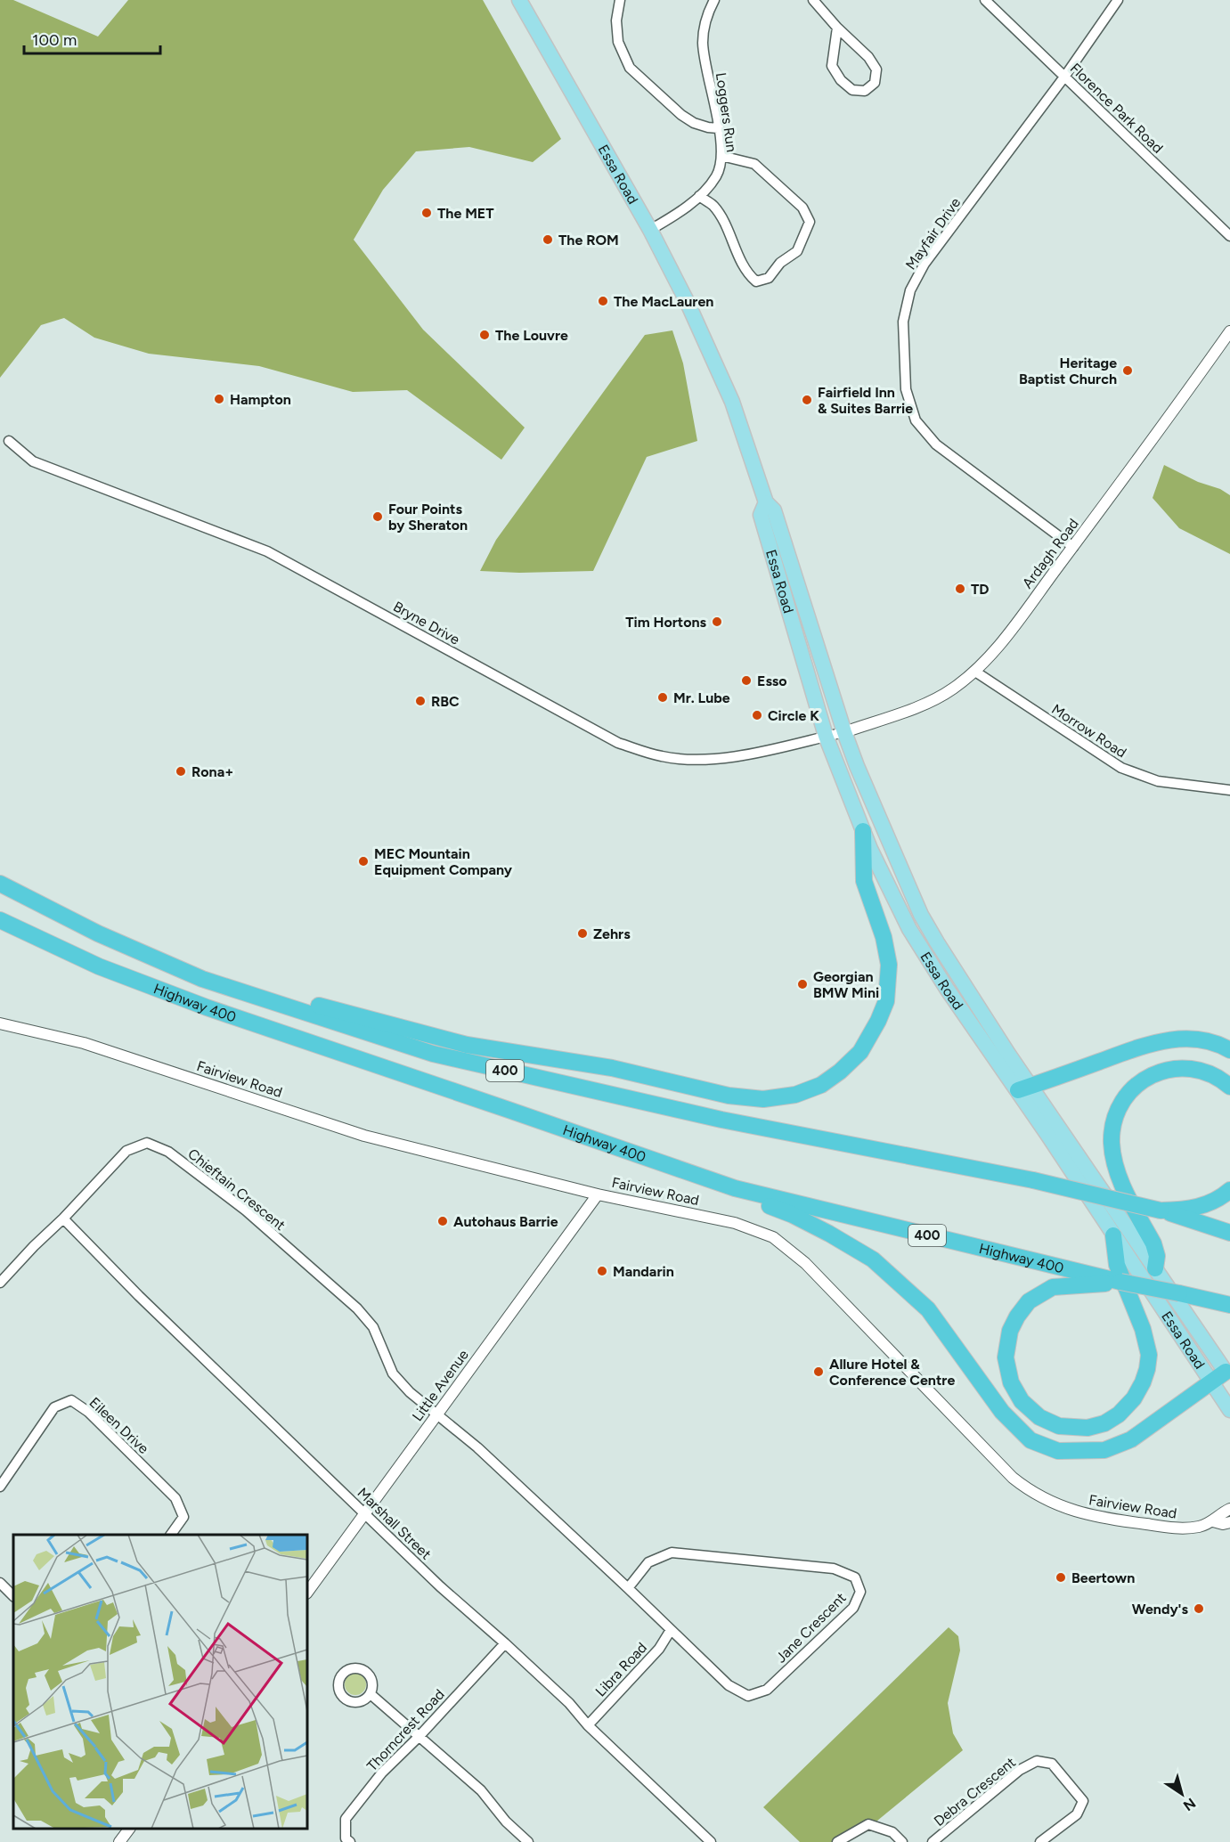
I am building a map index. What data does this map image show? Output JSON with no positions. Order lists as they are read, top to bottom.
{
  "streets": {
    "highway": ["Highway 400", "400"],
    "main road": ["Essa Road"],
    "street": [
      "Florence Park Road",
      "Loggers Run",
      "Mayfair Drive",
      "Ardagh Road",
      "Bryne Drive",
      "Morrow Road",
      "Fairview Road",
      "Chieftain Crescent",
      "Little Avenue",
      "Eileen Drive",
      "Marshall Street",
      "Jane Crescent",
      "Libra Road",
      "Thorncrest Road",
      "Debra Crescent"
    ]
  },
  "crossings": [
    ["Florence Park Road", "Mayfair Drive"],
    ["Loggers Run", "Essa Road"],
    ["Essa Road", "Ardagh Road"],
    ["Essa Road", "Bryne Drive"],
    ["Mayfair Drive", "Ardagh Road"],
    ["Ardagh Road", "Bryne Drive"],
    ["Ardagh Road", "Morrow Road"],
    ["Fairview Road", "Little Avenue"],
    ["Chieftain Crescent", "Little Avenue"],
    ["Chieftain Crescent", "Marshall Street"],
    ["Chieftain Crescent", "Jane Crescent"],
    ["Little Avenue", "Marshall Street"],
    ["Little Avenue", "Jane Crescent"],
    ["Marshall Street", "Libra Road"],
    ["Marshall Street", "Thorncrest Road"],
    ["Jane Crescent", "Libra Road"]
  ],
  "places": [
    "The MET",
    "The ROM",
    "The MacLauren",
    "The Louvre",
    "Heritage Baptist Church",
    "Hampton",
    "Fairfield Inn & Suites Barrie",
    "Four Points by Sheraton",
    "TD",
    "Tim Hortons",
    "Esso",
    "Mr. Lube",
    "RBC",
    "Circle K",
    "Rona+",
    "MEC Mountain Equipment Company",
    "Zehrs",
    "Georgian BMW Mini",
    "Autohaus Barrie",
    "Mandarin",
    "Allure Hotel & Conference Centre",
    "Beertown",
    "Wendy's"
  ],
  "scale_bar": "100 m",
  "north": "bottom right"
}
